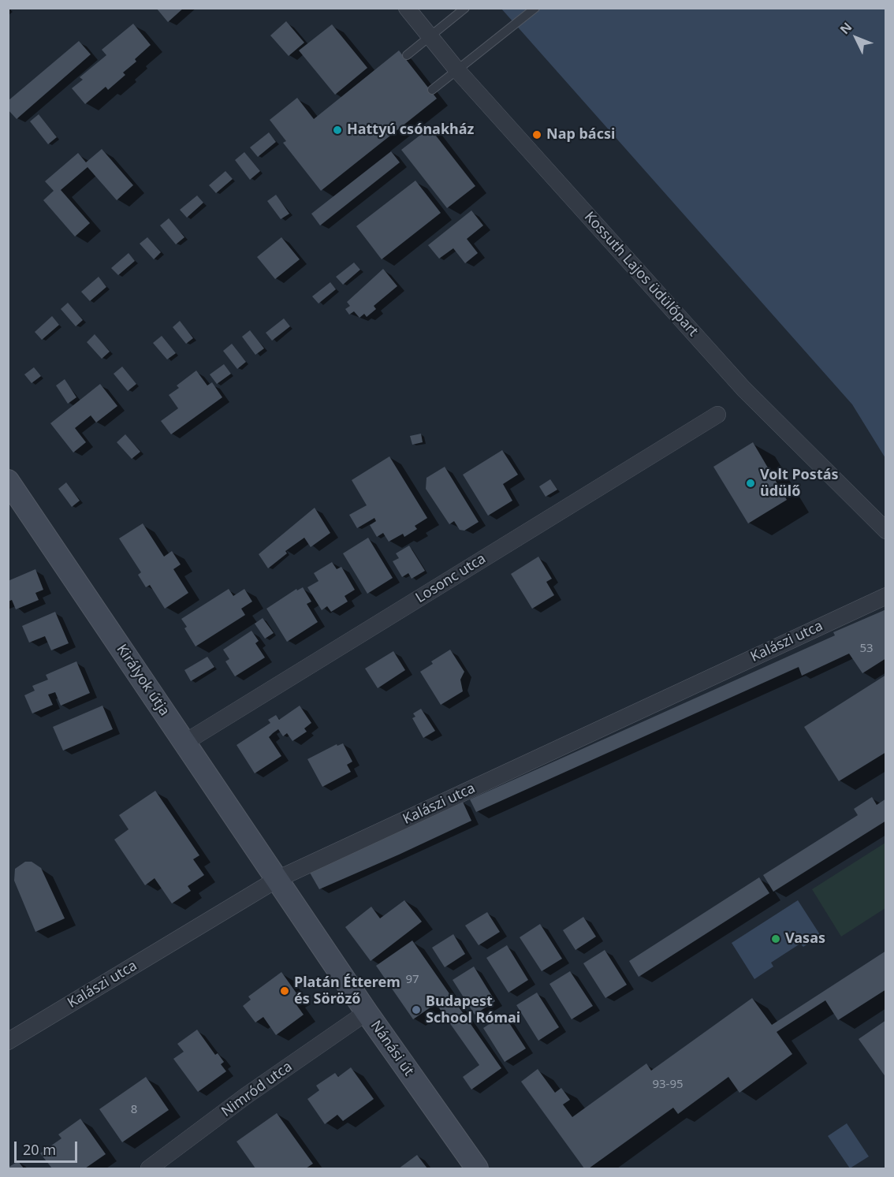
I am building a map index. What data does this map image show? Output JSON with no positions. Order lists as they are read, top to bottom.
{
  "streets": {
    "street": [
      "Kossuth Lajos üdülőpart",
      "Losonc utca",
      "Kalászi utca",
      "Királyok útja",
      "Nánási út",
      "Nimród utca"
    ]
  },
  "crossings": [
    ["Losonc utca", "Királyok útja"],
    ["Kalászi utca", "Királyok útja"],
    ["Kalászi utca", "Nánási út"],
    ["Királyok útja", "Nánási út"],
    ["Nánási út", "Nimród utca"]
  ],
  "places": [
    "Hattyú csónakház",
    "Nap bácsi",
    "Volt Postás üdülő",
    "Vasas",
    "Platán Étterem és Söröző",
    "Budapest School Római"
  ],
  "house_numbers": [
    "53",
    "97",
    "93-95",
    "8"
  ],
  "scale_bar": "20 m",
  "north": "top left"
}
